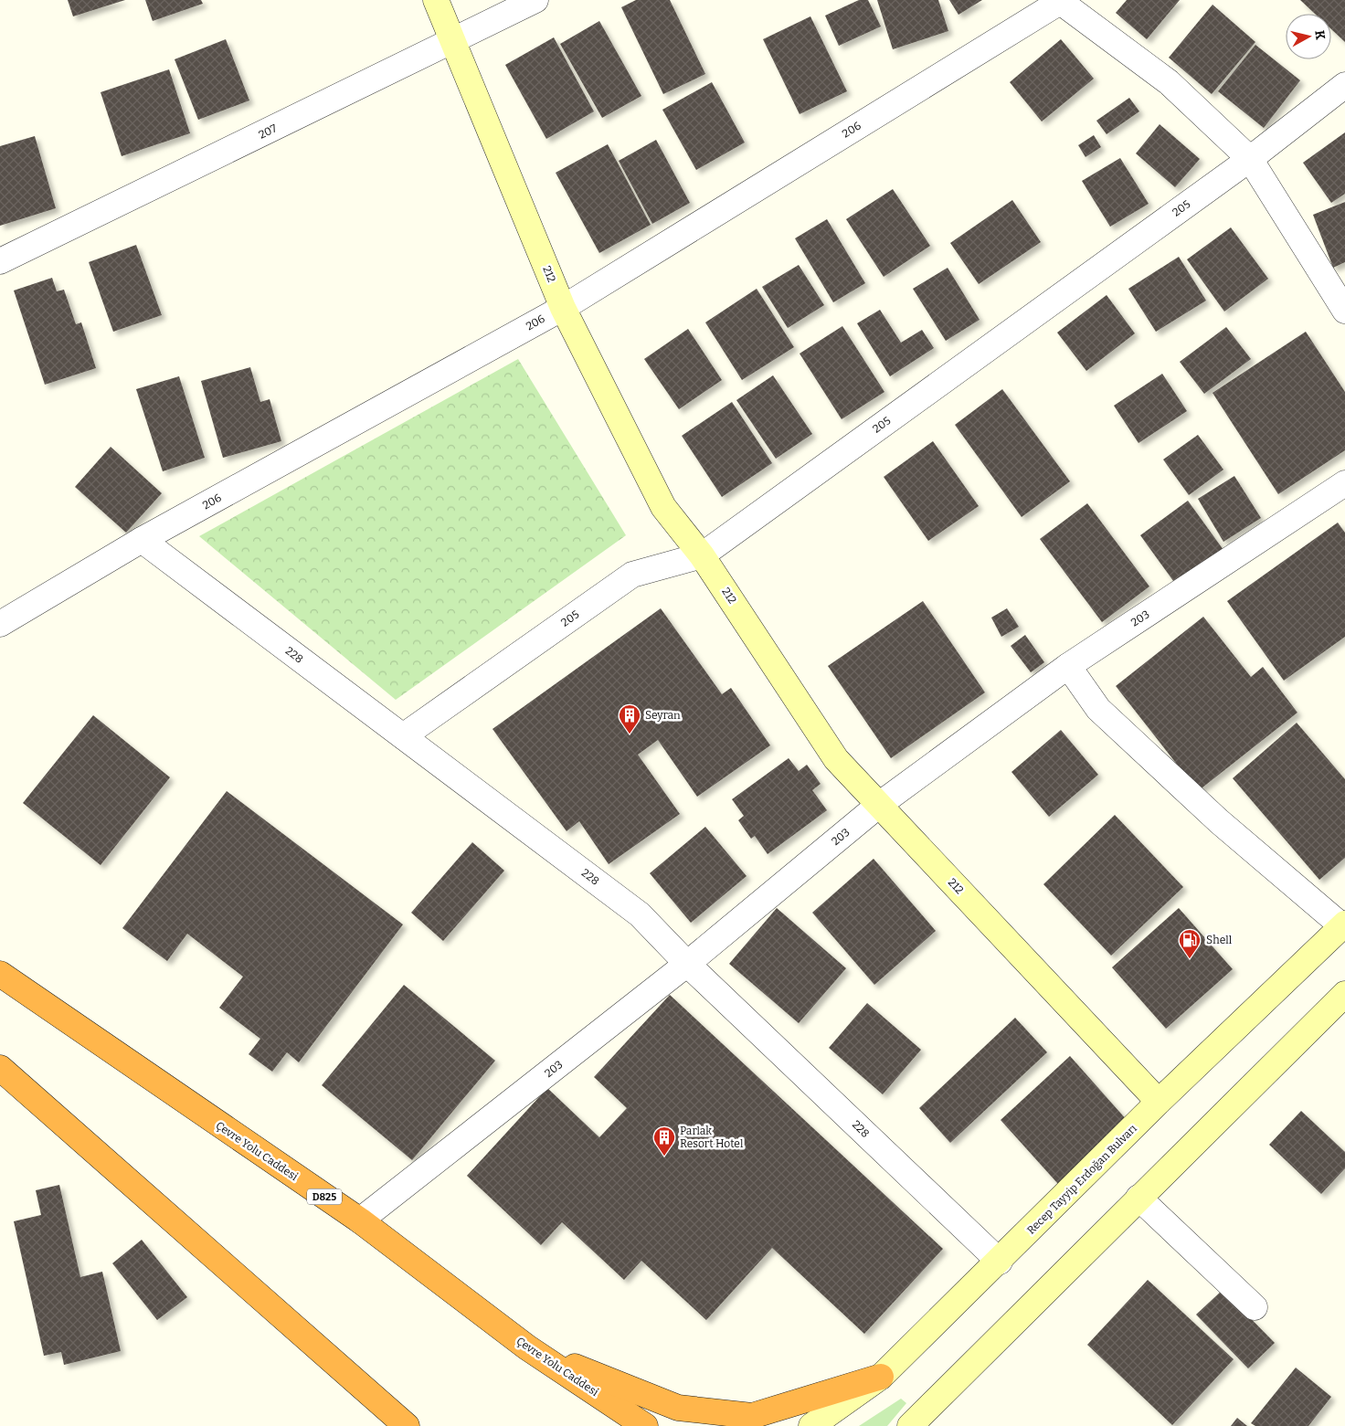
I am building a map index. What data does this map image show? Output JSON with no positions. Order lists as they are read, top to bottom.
{
  "streets": {
    "highway": ["Çevre Yolu Caddesi", "D825"],
    "street": [
      "206",
      "207",
      "205",
      "212",
      "203",
      "228",
      "Recep Tayyip Erdoğan Bulvarı"
    ]
  },
  "crossings": [
    ["206", "212"],
    ["206", "228"],
    ["207", "212"],
    ["205", "212"],
    ["205", "228"],
    ["212", "203"],
    ["212", "Recep Tayyip Erdoğan Bulvarı"],
    ["203", "228"],
    ["203", "Çevre Yolu Caddesi"],
    ["228", "Recep Tayyip Erdoğan Bulvarı"]
  ],
  "places": {
    "building": ["Seyran", "Parlak Resort Hotel"],
    "fuel station": ["Shell"]
  },
  "north": "right"
}
